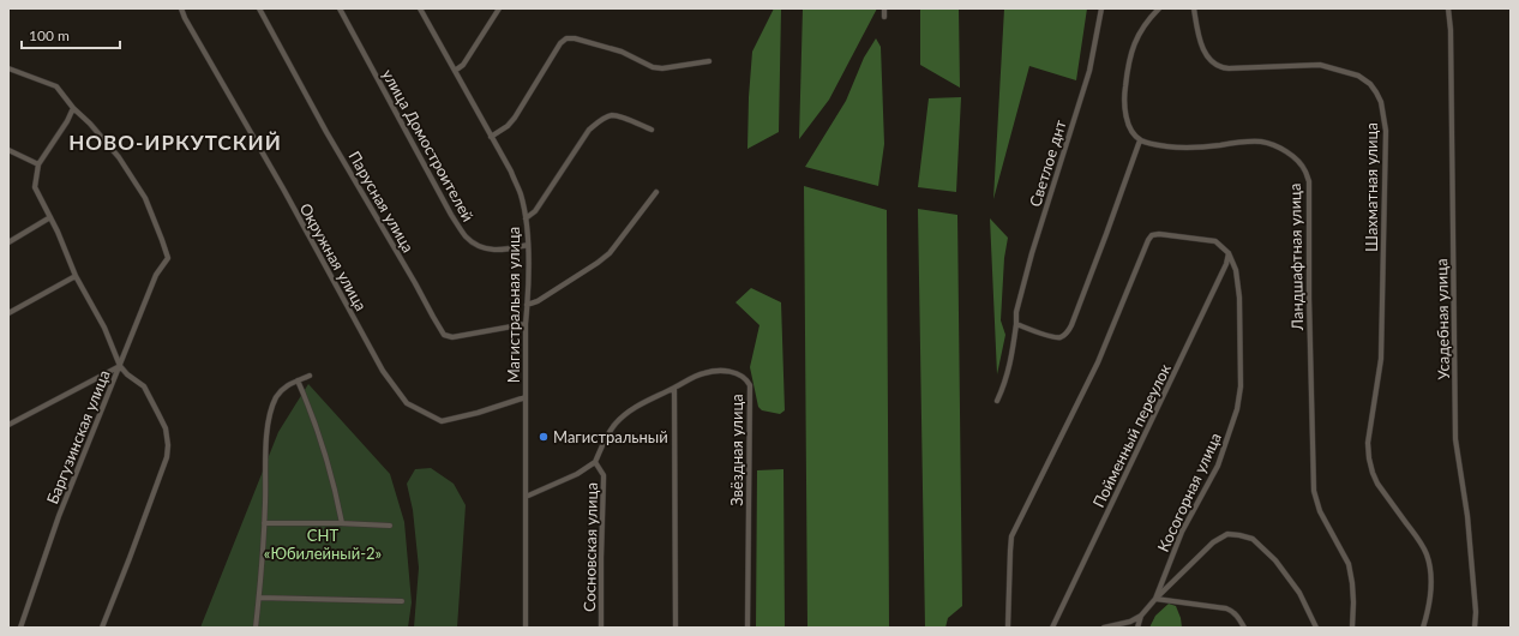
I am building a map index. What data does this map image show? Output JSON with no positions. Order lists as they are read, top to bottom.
{
  "streets": {
    "street": [
      "улица Домостроителей",
      "Светлое днт",
      "Шахматная улица",
      "Парусная улица",
      "Окружная улица",
      "Ландшафтная улица",
      "Магистральная улица",
      "Усадебная улица",
      "Пойменный переулок",
      "Баргузинская улица",
      "Звёздная улица",
      "Косогорная улица",
      "Сосновская улица"
    ]
  },
  "crossings": [
    ["улица Домостроителей", "Магистральная улица"],
    ["Парусная улица", "Магистральная улица"],
    ["Окружная улица", "Магистральная улица"],
    ["Магистральная улица", "Сосновская улица"],
    ["Пойменный переулок", "Косогорная улица"],
    ["Звёздная улица", "Сосновская улица"]
  ],
  "districts": ["НОВО-ИРКУТСКИЙ"],
  "parks": ["СНТ «Юбилейный-2»"],
  "places": ["Магистральный"],
  "scale_bar": "100 m"
}
